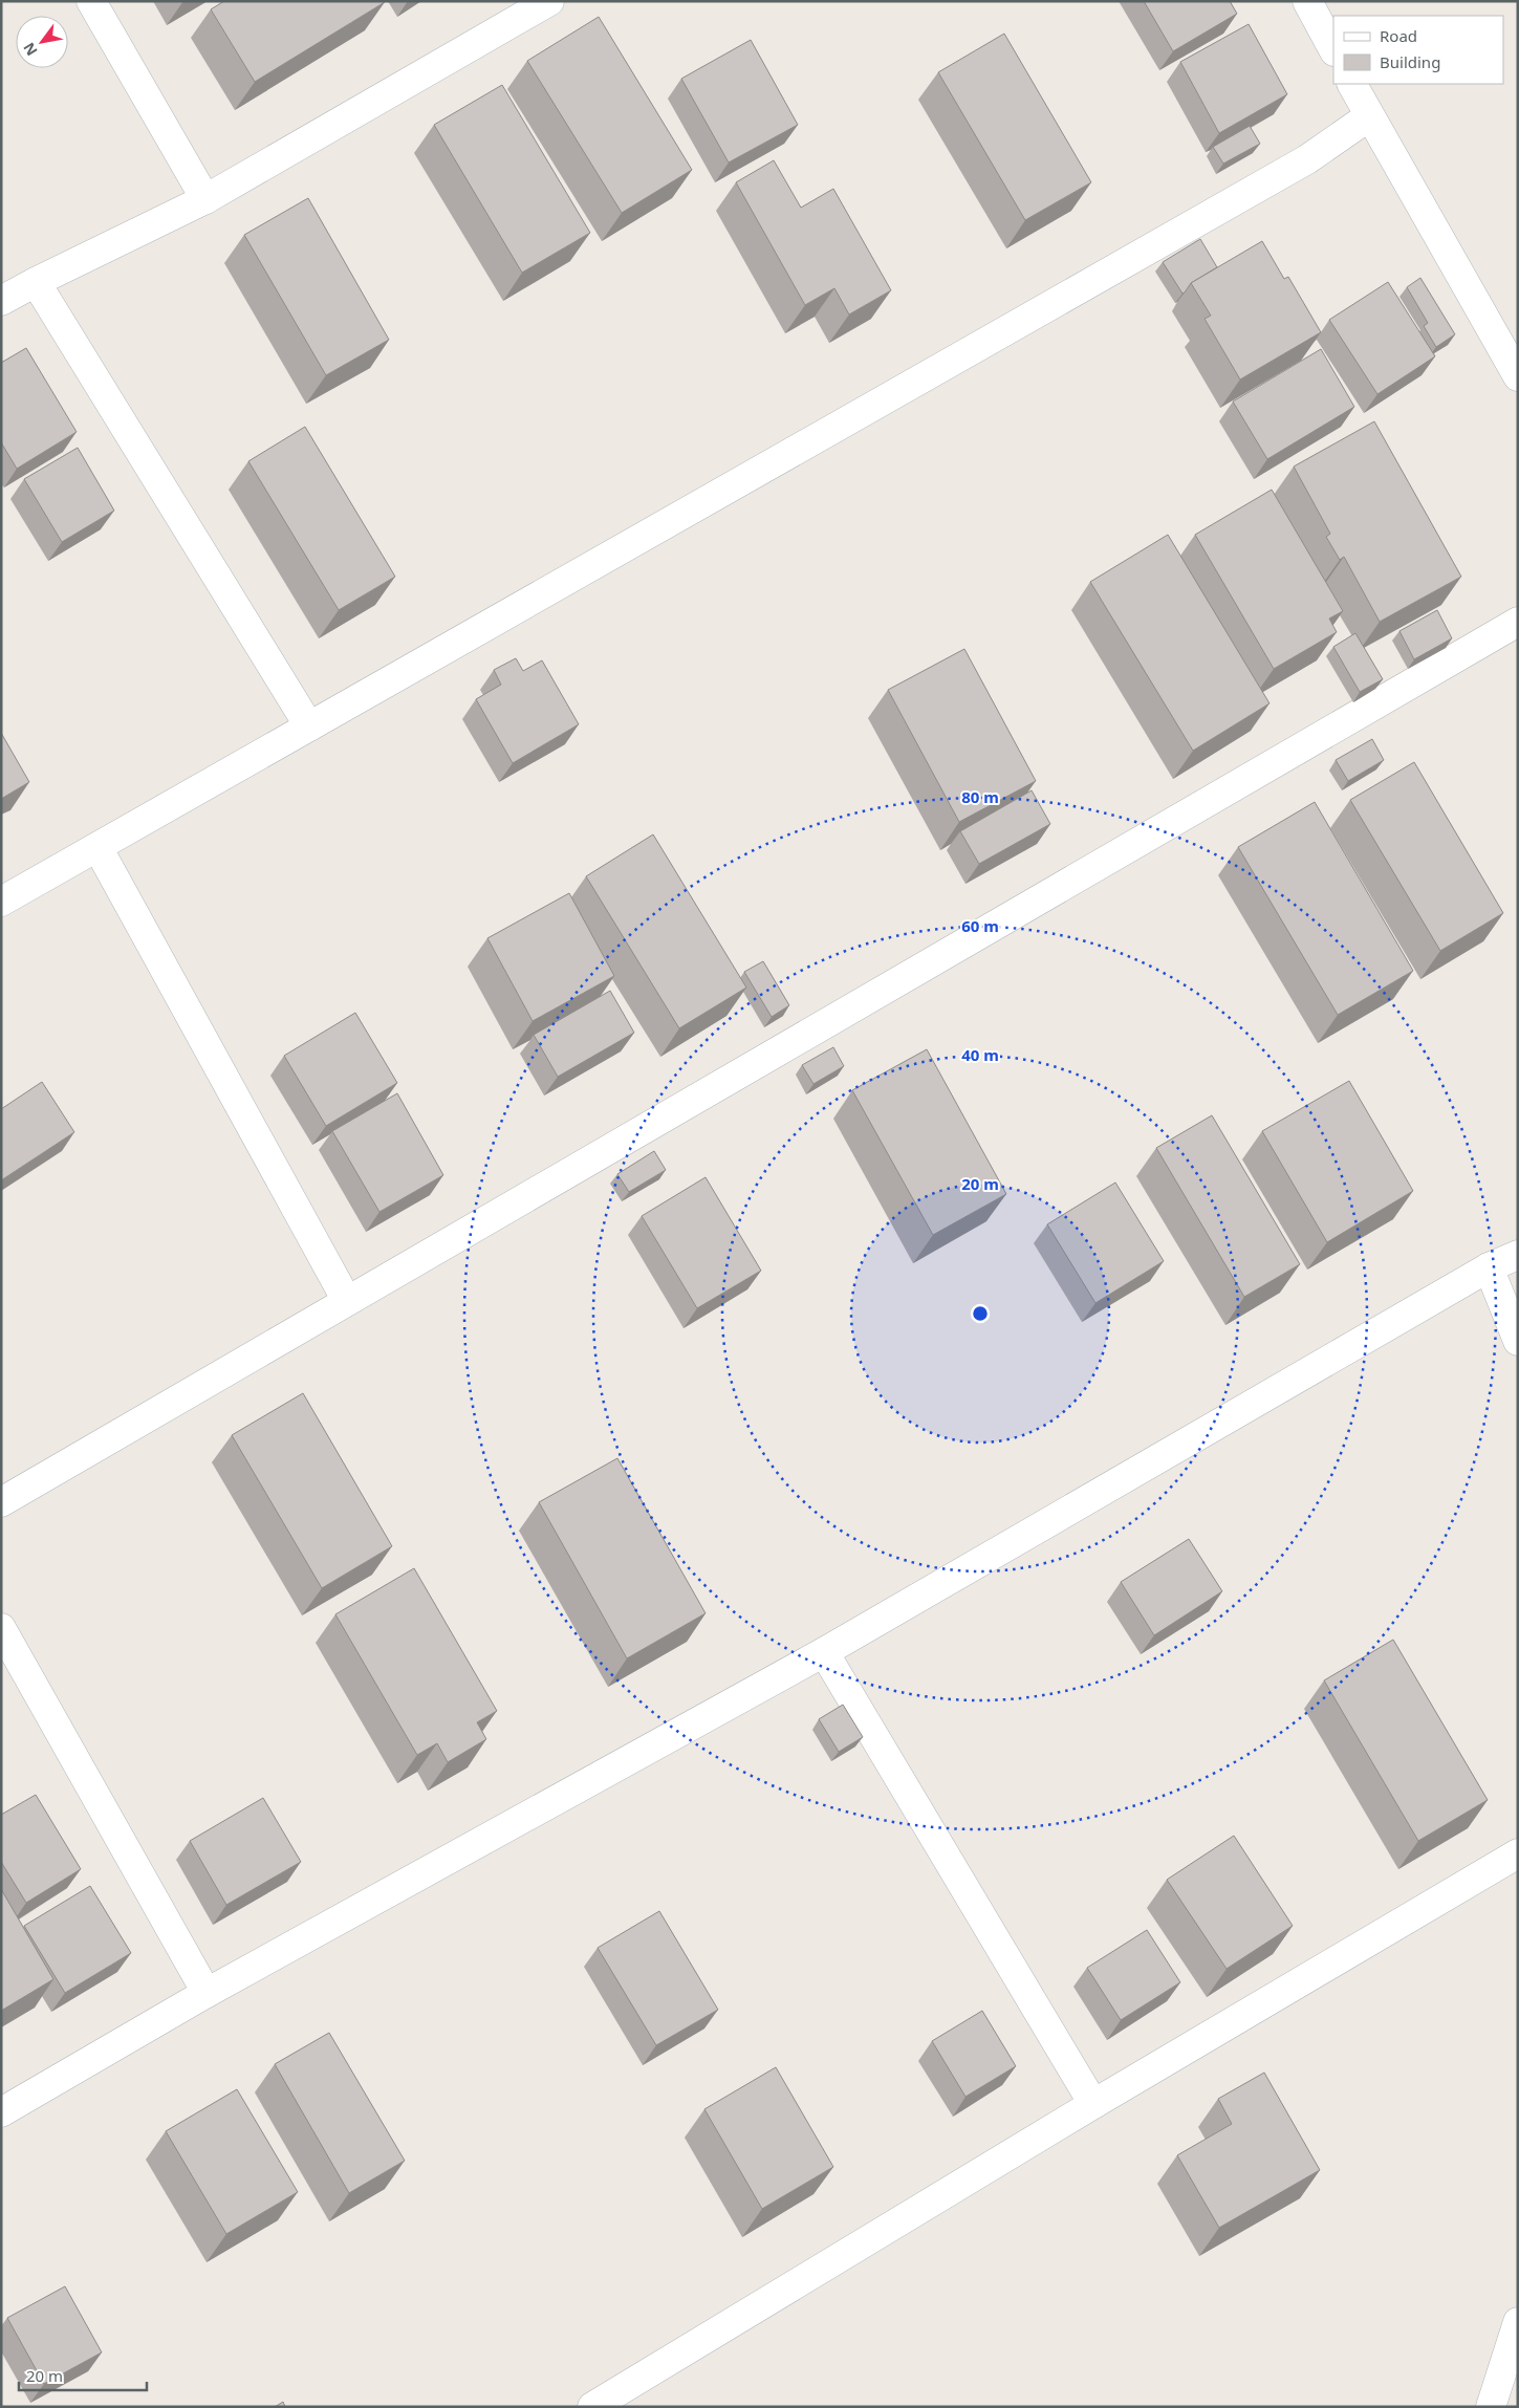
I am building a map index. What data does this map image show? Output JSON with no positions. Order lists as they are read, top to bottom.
{
  "legend": ["Road", "Building"],
  "scale_bar": "20 m",
  "north": "bottom left",
  "rings": [
    "80 m",
    "60 m",
    "40 m",
    "20 m"
  ]
}
